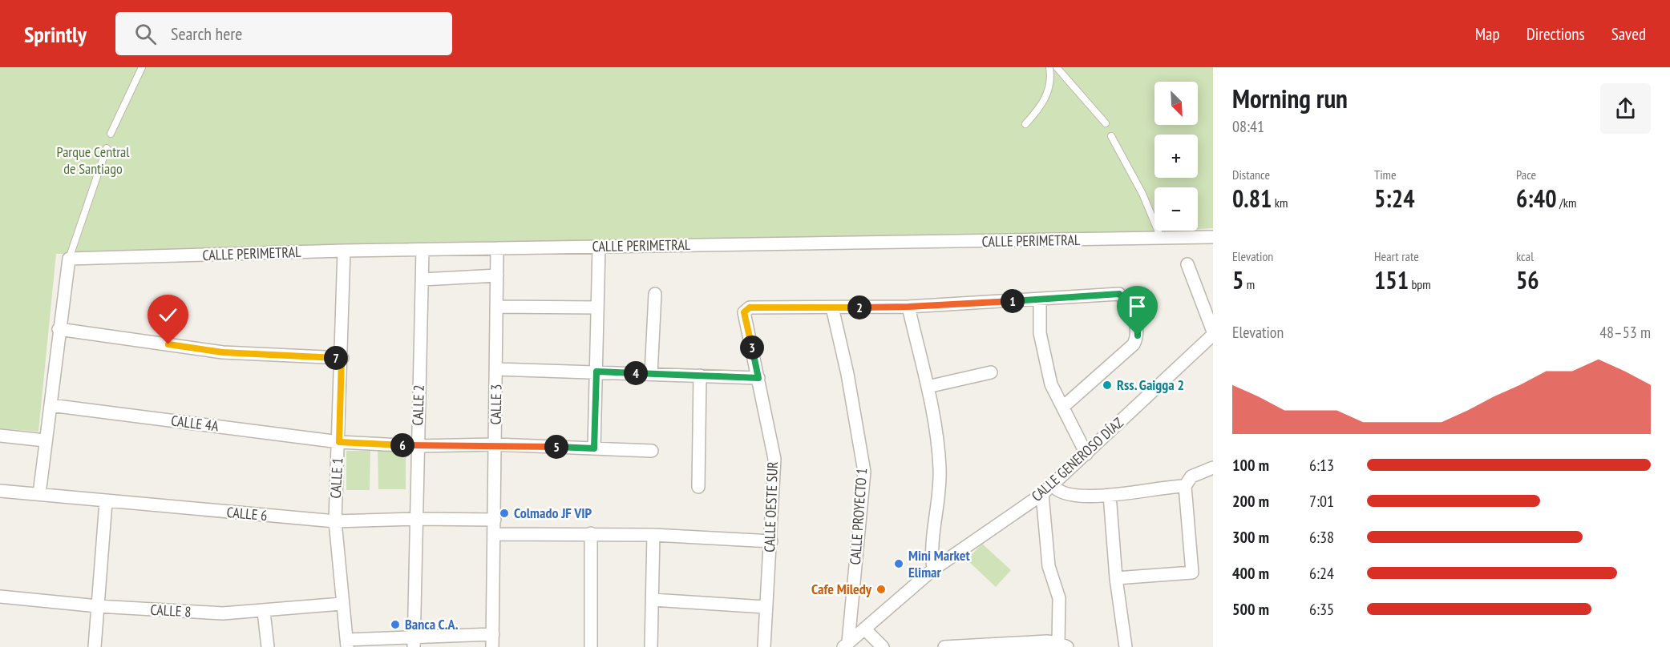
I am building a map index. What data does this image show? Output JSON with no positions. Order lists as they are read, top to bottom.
{
  "streets": {
    "street": [
      "CALLE PERIMETRAL",
      "CALLE 3",
      "CALLE 2",
      "CALLE 4A",
      "CALLE GENEROSO DÍAZ",
      "CALLE 1",
      "CALLE OESTE SUR",
      "CALLE 6",
      "CALLE PROYECTO 1",
      "CALLE 8"
    ]
  },
  "crossings": [
    ["CALLE PERIMETRAL", "CALLE 3"],
    ["CALLE PERIMETRAL", "CALLE 2"],
    ["CALLE PERIMETRAL", "CALLE 1"],
    ["CALLE 3", "CALLE 6"],
    ["CALLE 2", "CALLE 6"],
    ["CALLE 4A", "CALLE 1"],
    ["CALLE GENEROSO DÍAZ", "CALLE PROYECTO 1"],
    ["CALLE 1", "CALLE 6"],
    ["CALLE 1", "CALLE 8"],
    ["CALLE OESTE SUR", "CALLE PROYECTO 1"]
  ],
  "parks": ["Parque Central de Santiago"],
  "places": [
    "Rss. Gaigga 2",
    "Colmado JF VIP",
    "Mini Market Elimar",
    "Cafe Miledy",
    "Banca C.A."
  ],
  "north": "bottom right",
  "page": {
    "header": "Sprintly",
    "search": "Search here",
    "nav": ["Map", "Directions", "Saved"],
    "heading": ["Morning run", "08:41"],
    "map_buttons": ["+", "−"],
    "stats": [
      ["Distance", "0.81 km"],
      ["Time", "5:24"],
      ["Pace", "6:40 /km"],
      ["Elevation", "5 m"],
      ["Heart rate", "151 bpm"],
      ["kcal", "56"]
    ],
    "pins": [
      "1",
      "2",
      "3",
      "7",
      "4",
      "6",
      "5"
    ],
    "chart": ["Elevation", "48–53 m"],
    "list": [
      {
        "name": "100 m",
        "note": "6:13"
      },
      {
        "name": "200 m",
        "note": "7:01"
      },
      {
        "name": "300 m",
        "note": "6:38"
      },
      {
        "name": "400 m",
        "note": "6:24"
      },
      {
        "name": "500 m",
        "note": "6:35"
      }
    ]
  }
}
